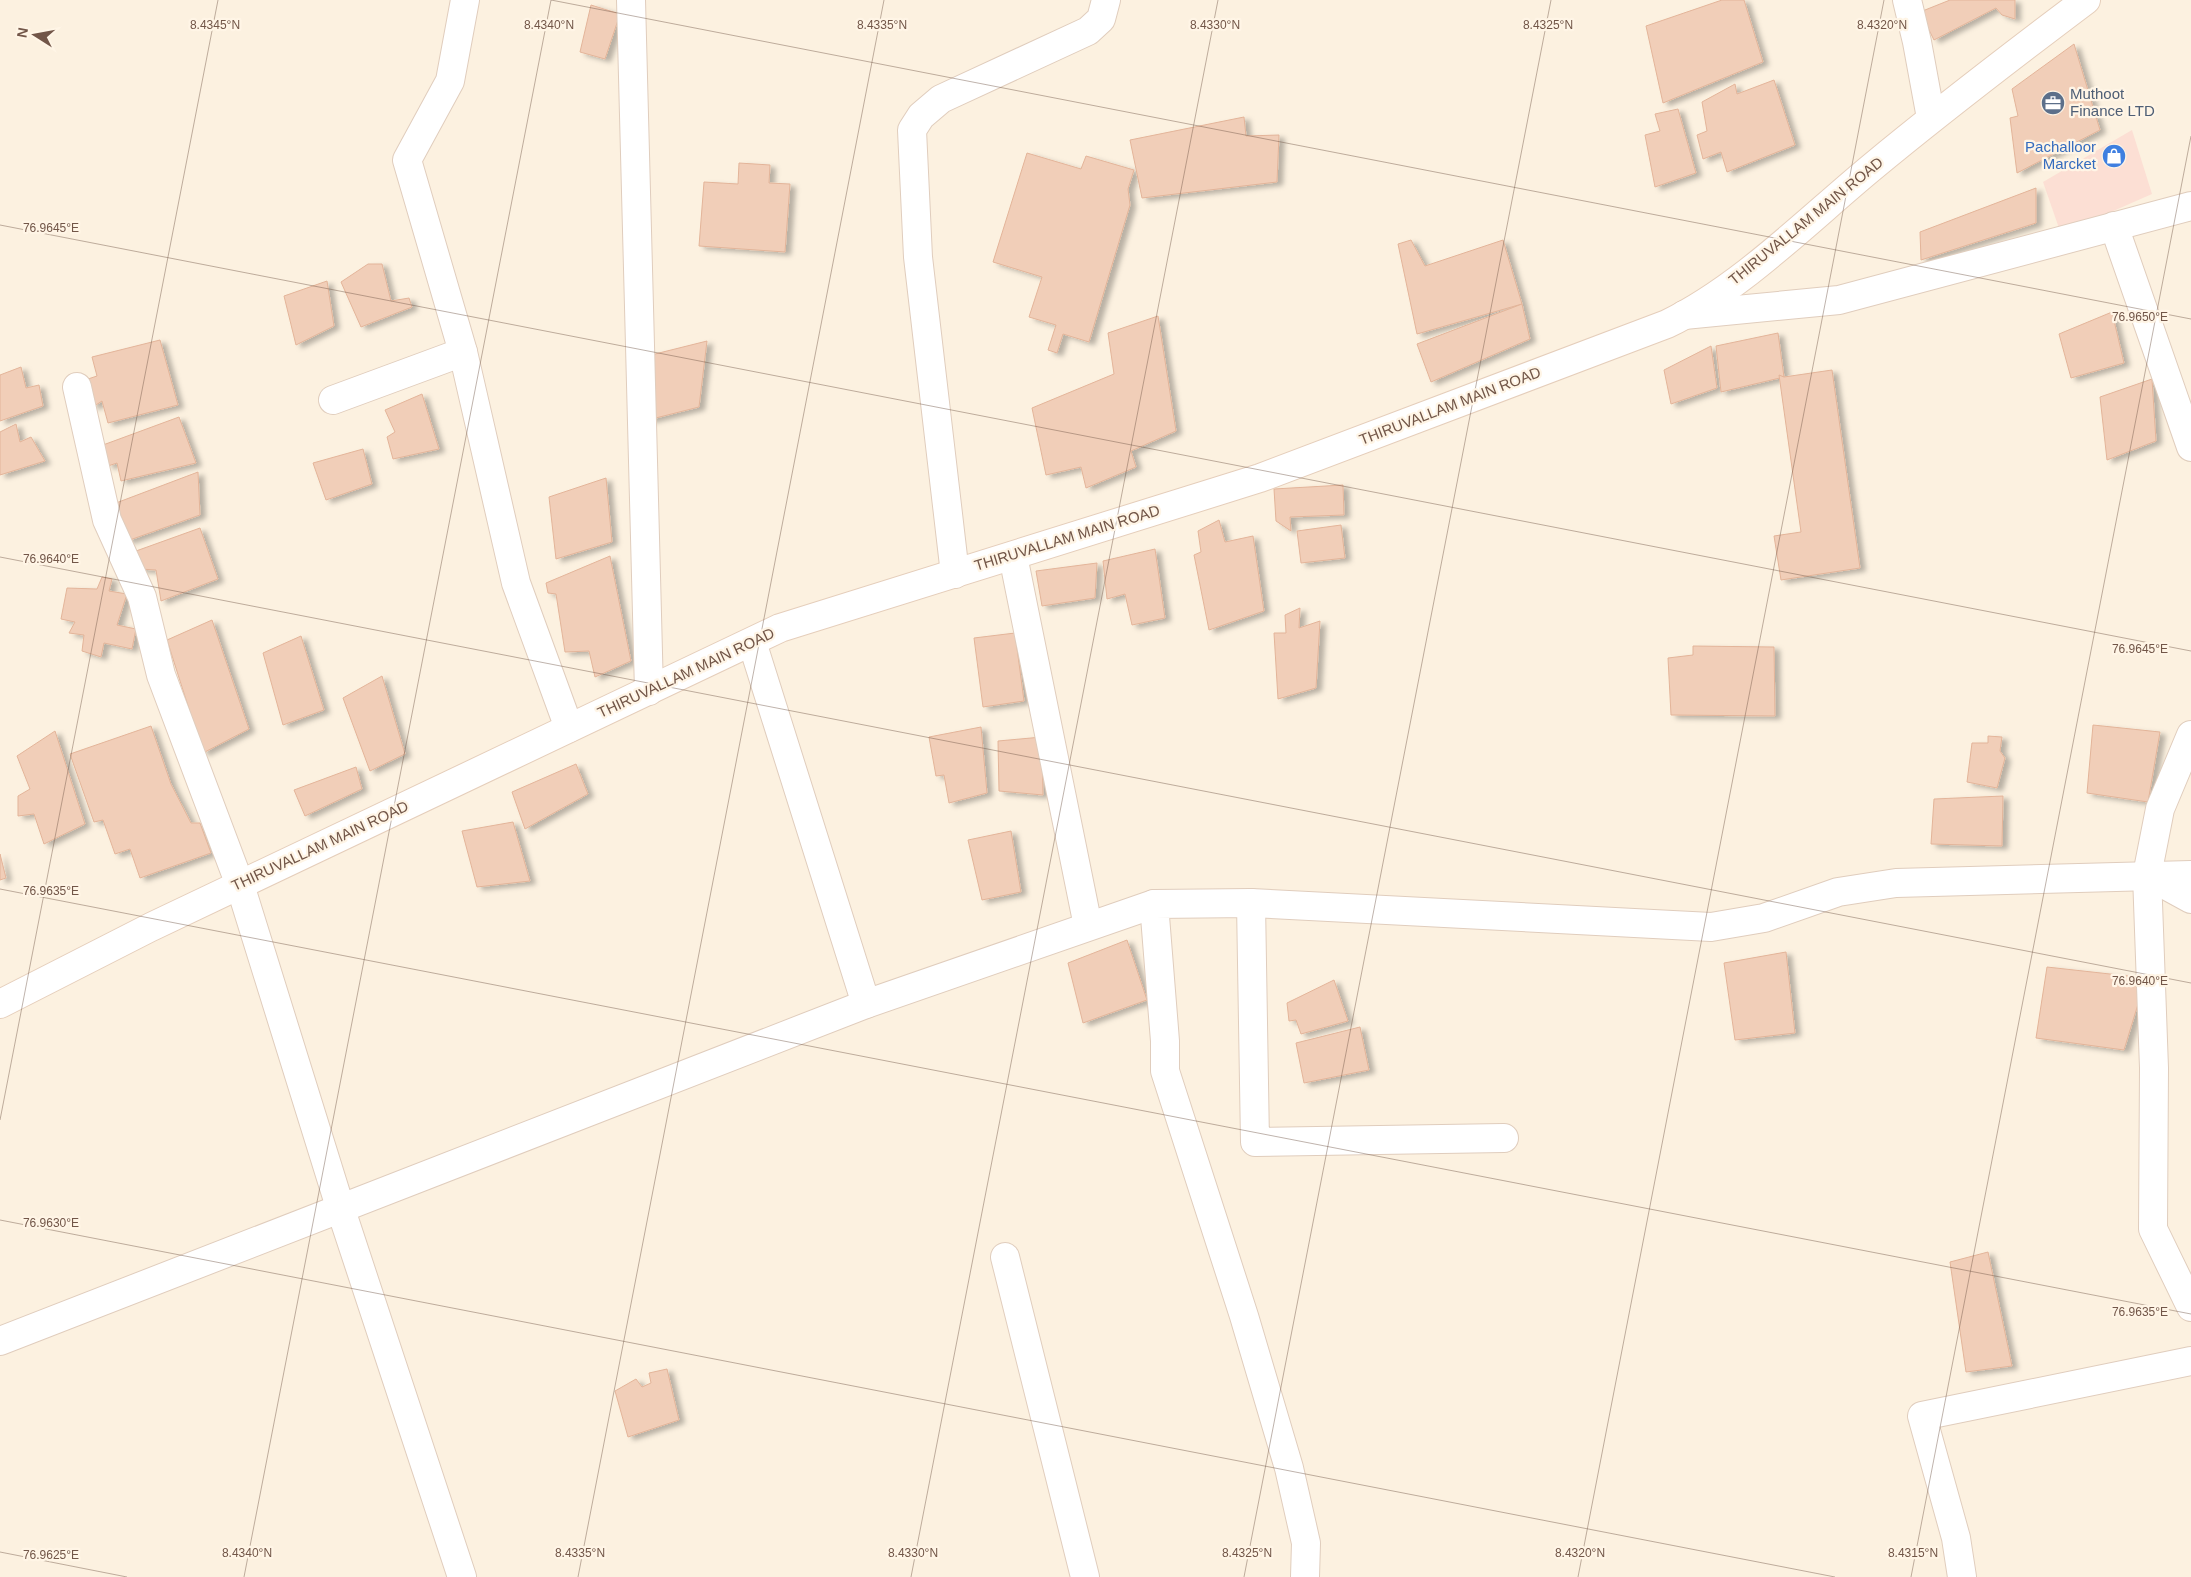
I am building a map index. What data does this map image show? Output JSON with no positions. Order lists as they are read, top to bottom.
{
  "streets": {
    "street": ["THIRUVALLAM MAIN ROAD"]
  },
  "places": {
    "office": ["Muthoot Finance LTD"],
    "shop": ["Pachalloor Marcket"]
  },
  "north": "left",
  "coordinates": [
    "8.4345°N",
    "8.4340°N",
    "8.4335°N",
    "8.4330°N",
    "8.4325°N",
    "8.4320°N",
    "76.9645°E",
    "76.9650°E",
    "76.9640°E",
    "76.9635°E",
    "76.9630°E",
    "8.4315°N",
    "76.9625°E"
  ]
}
